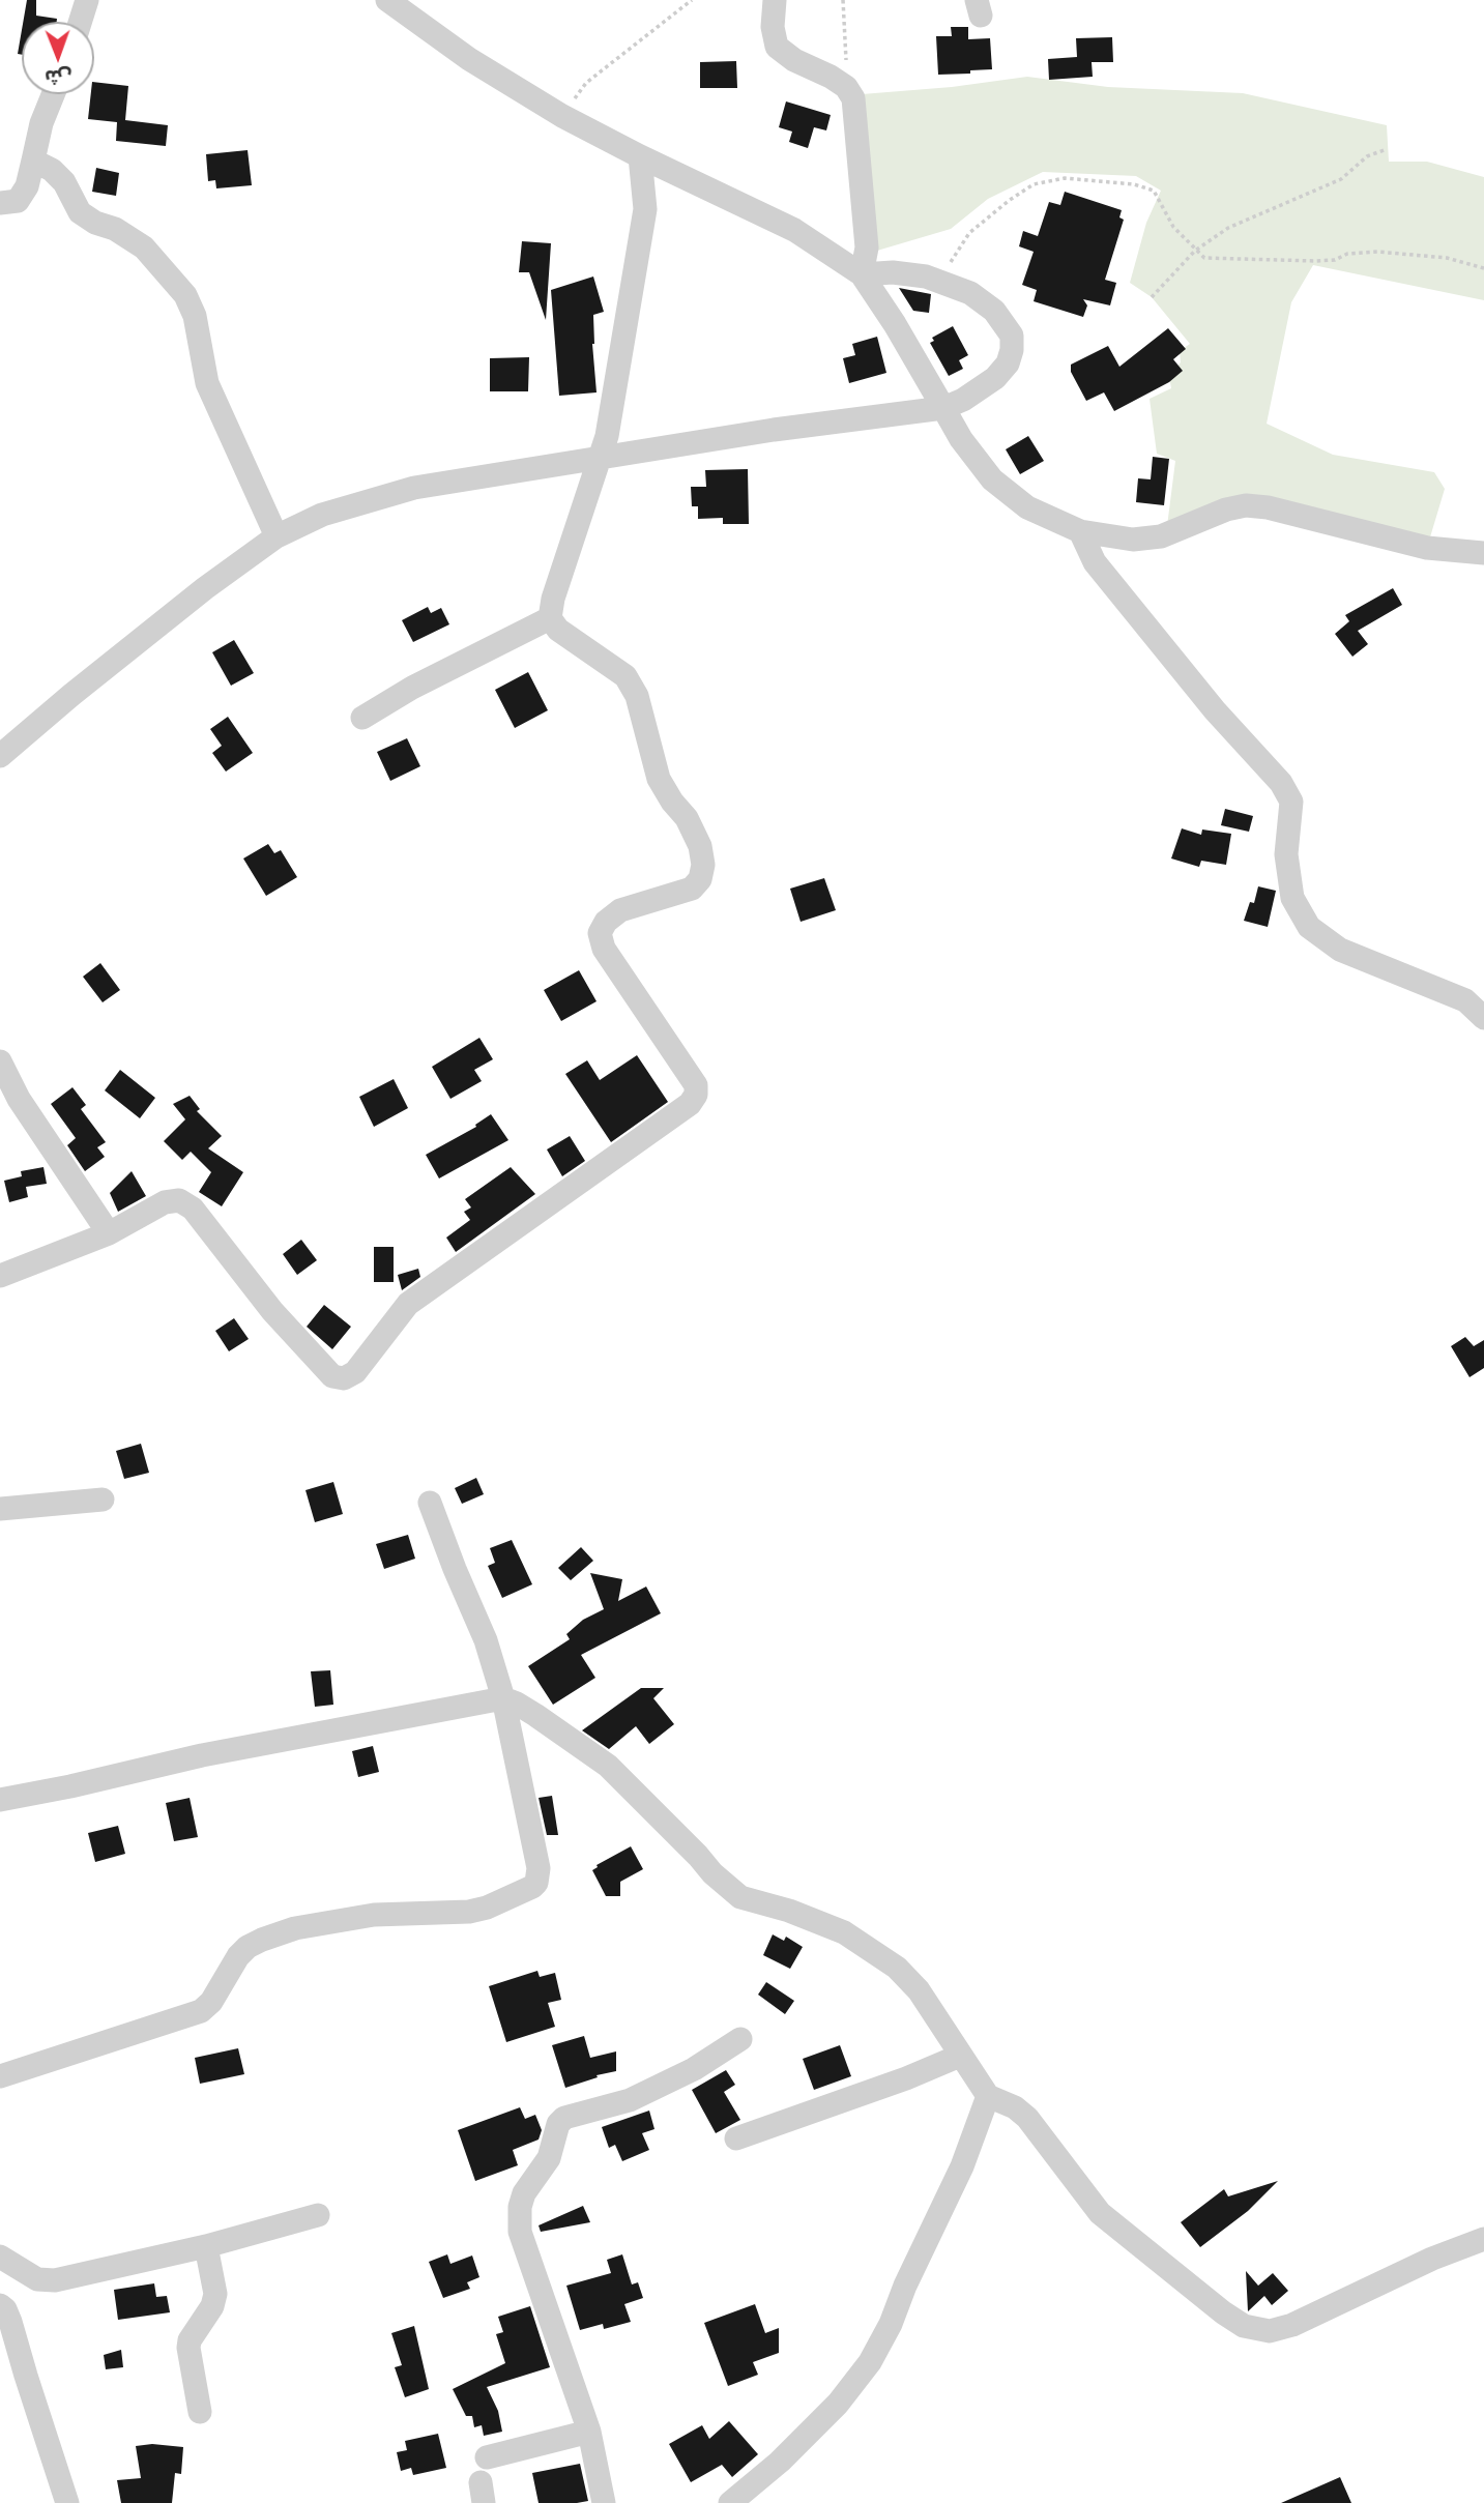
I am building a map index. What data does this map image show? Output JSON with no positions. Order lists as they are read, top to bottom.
{
  "north": "bottom"
}
